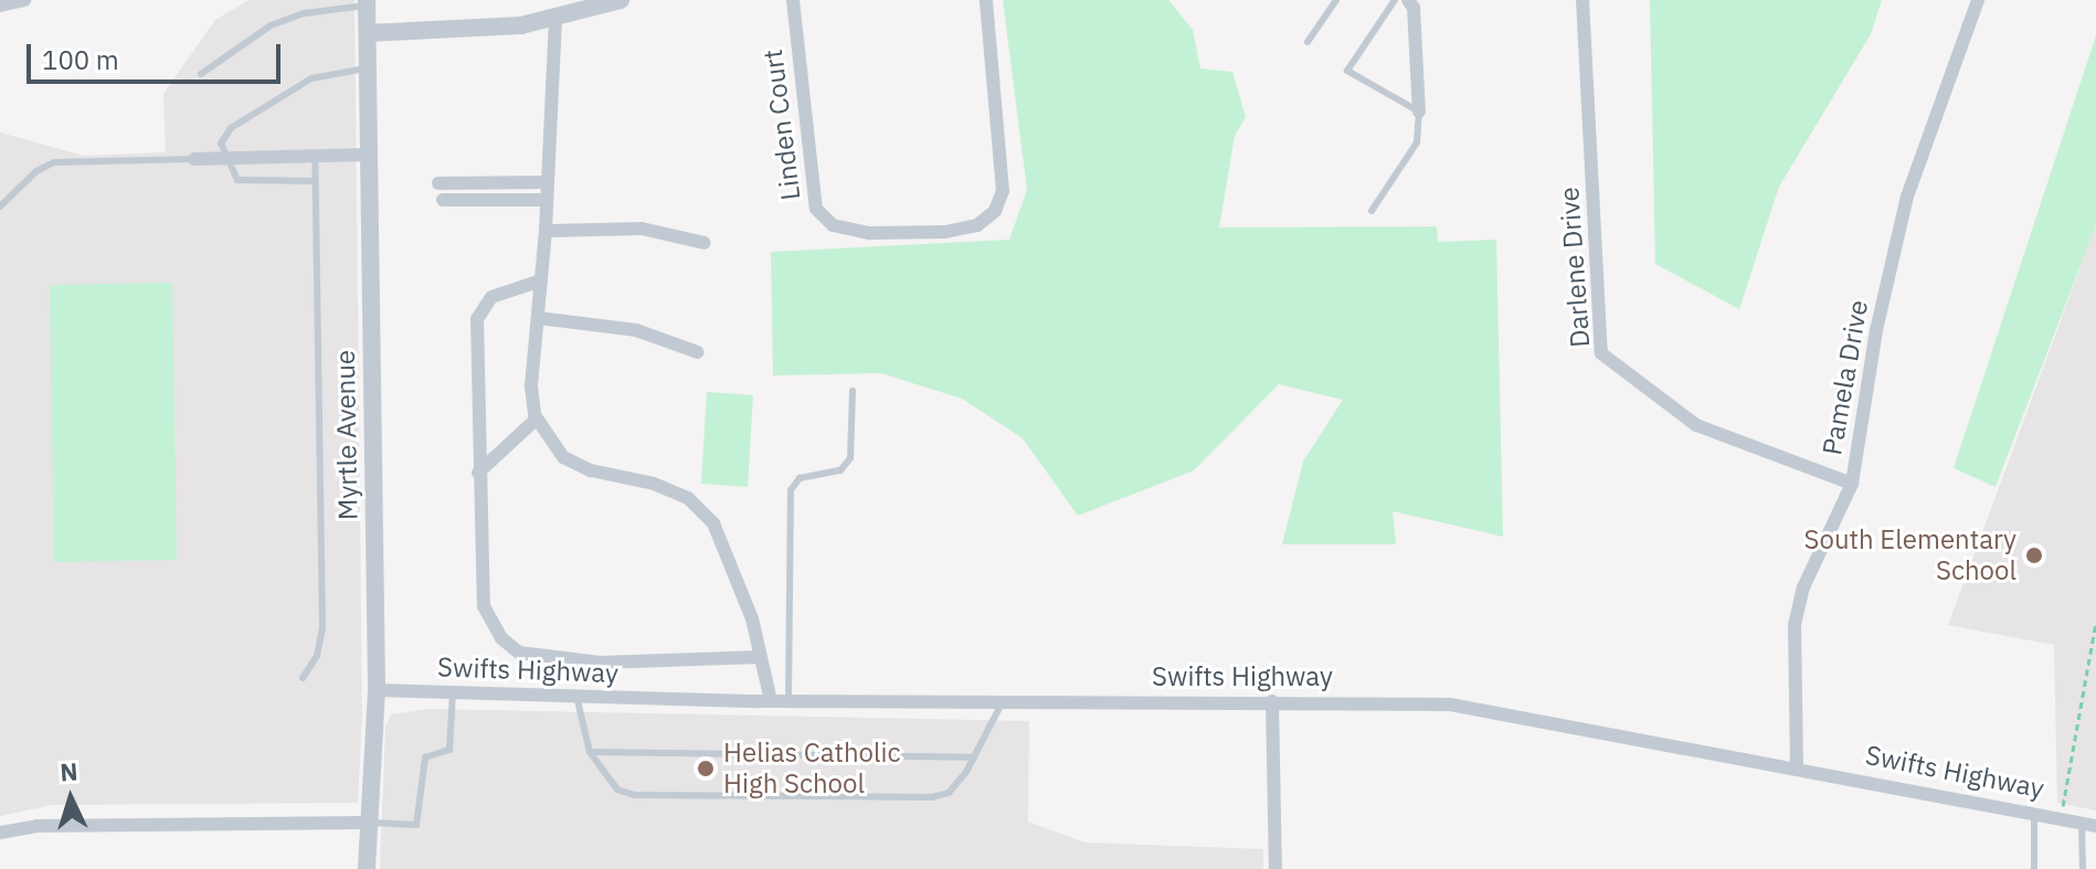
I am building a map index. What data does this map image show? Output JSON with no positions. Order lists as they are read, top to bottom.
{
  "streets": {
    "street": [
      "Linden Court",
      "Darlene Drive",
      "Pamela Drive",
      "Myrtle Avenue",
      "Swifts Highway"
    ]
  },
  "crossings": [
    ["Darlene Drive", "Pamela Drive"],
    ["Pamela Drive", "Swifts Highway"],
    ["Myrtle Avenue", "Swifts Highway"]
  ],
  "places": ["South Elementary School", "Helias Catholic High School"],
  "scale_bar": "100 m",
  "north": "top"
}
